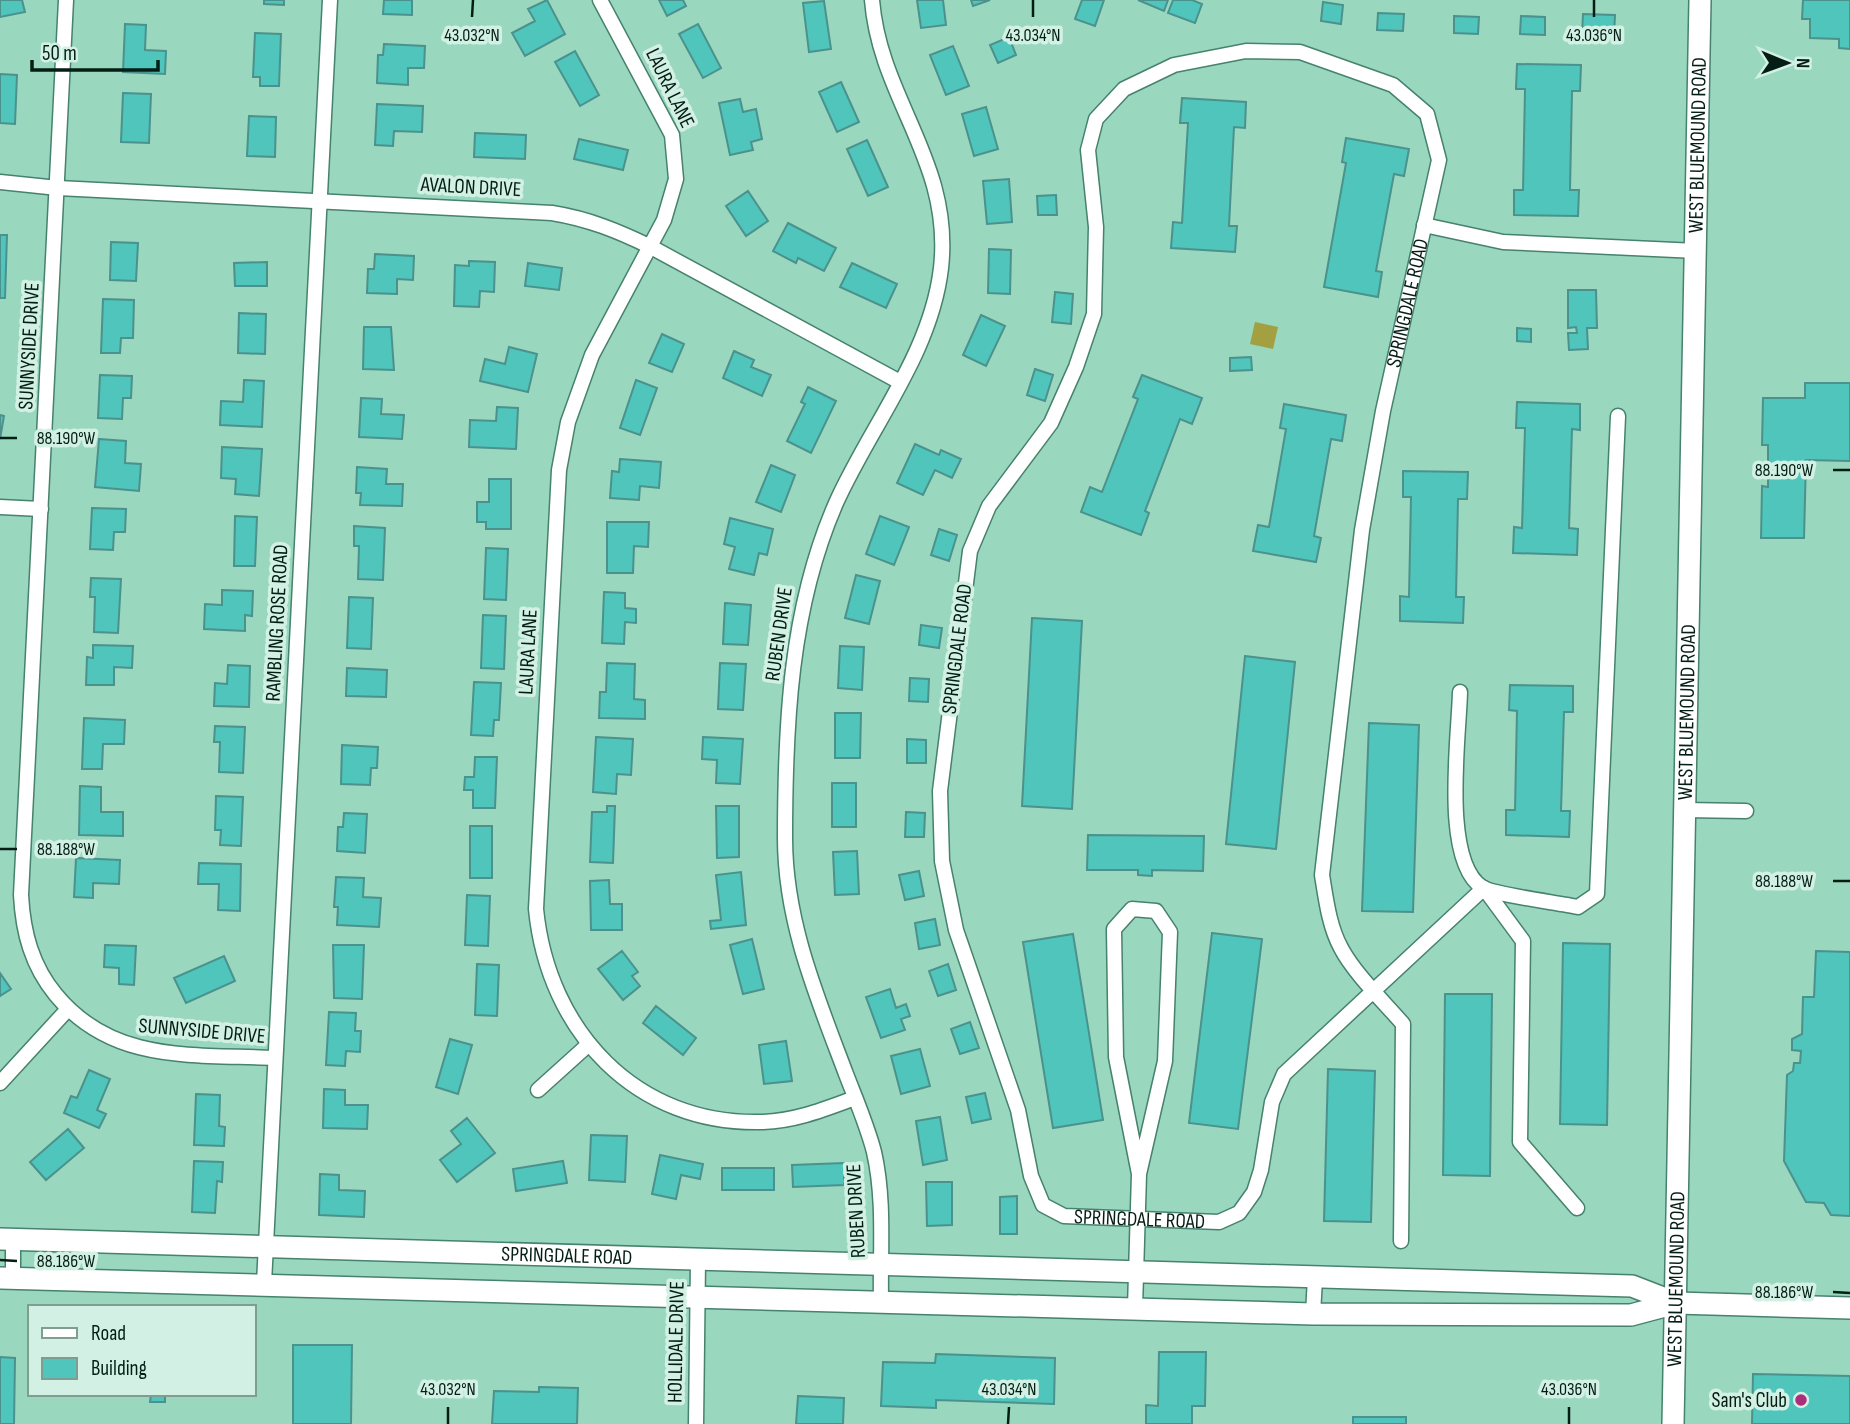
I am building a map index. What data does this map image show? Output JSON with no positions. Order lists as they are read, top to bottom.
{
  "streets": {
    "street": [
      "LAURA LANE",
      "WEST BLUEMOUND ROAD",
      "AVALON DRIVE",
      "SPRINGDALE ROAD",
      "SUNNYSIDE DRIVE",
      "RAMBLING ROSE ROAD",
      "RUBEN DRIVE",
      "HOLLIDALE DRIVE"
    ]
  },
  "crossings": [
    ["LAURA LANE", "AVALON DRIVE"],
    ["LAURA LANE", "RUBEN DRIVE"],
    ["WEST BLUEMOUND ROAD", "SPRINGDALE ROAD"],
    ["AVALON DRIVE", "SUNNYSIDE DRIVE"],
    ["AVALON DRIVE", "RAMBLING ROSE ROAD"],
    ["AVALON DRIVE", "RUBEN DRIVE"],
    ["SPRINGDALE ROAD", "RAMBLING ROSE ROAD"],
    ["SPRINGDALE ROAD", "RUBEN DRIVE"],
    ["SPRINGDALE ROAD", "HOLLIDALE DRIVE"],
    ["SUNNYSIDE DRIVE", "RAMBLING ROSE ROAD"]
  ],
  "places": ["Sam's Club"],
  "legend": ["Road", "Building"],
  "scale_bar": "50 m",
  "north": "right",
  "coordinates": [
    "43.032°N",
    "43.034°N",
    "43.036°N",
    "88.190°W",
    "88.188°W",
    "88.186°W"
  ]
}
